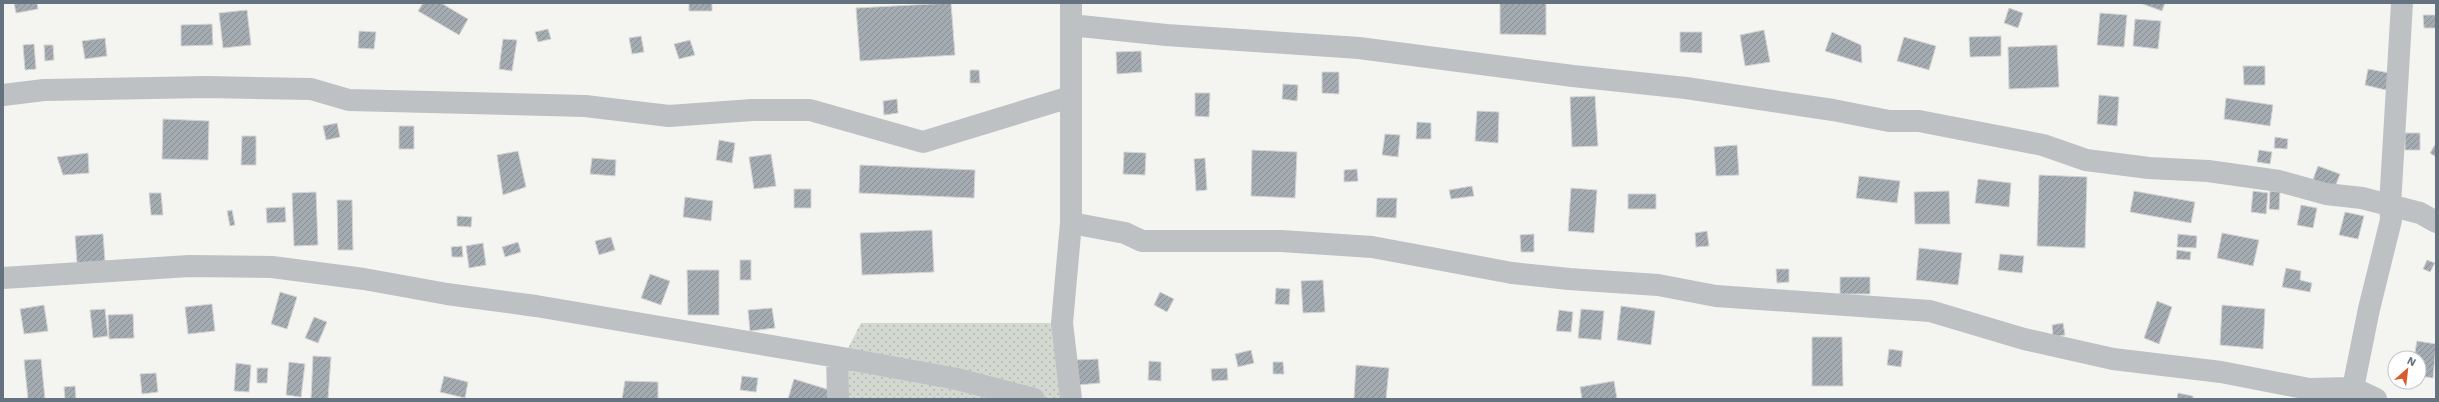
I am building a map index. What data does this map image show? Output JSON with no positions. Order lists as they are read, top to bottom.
{
  "north": "top right"
}
